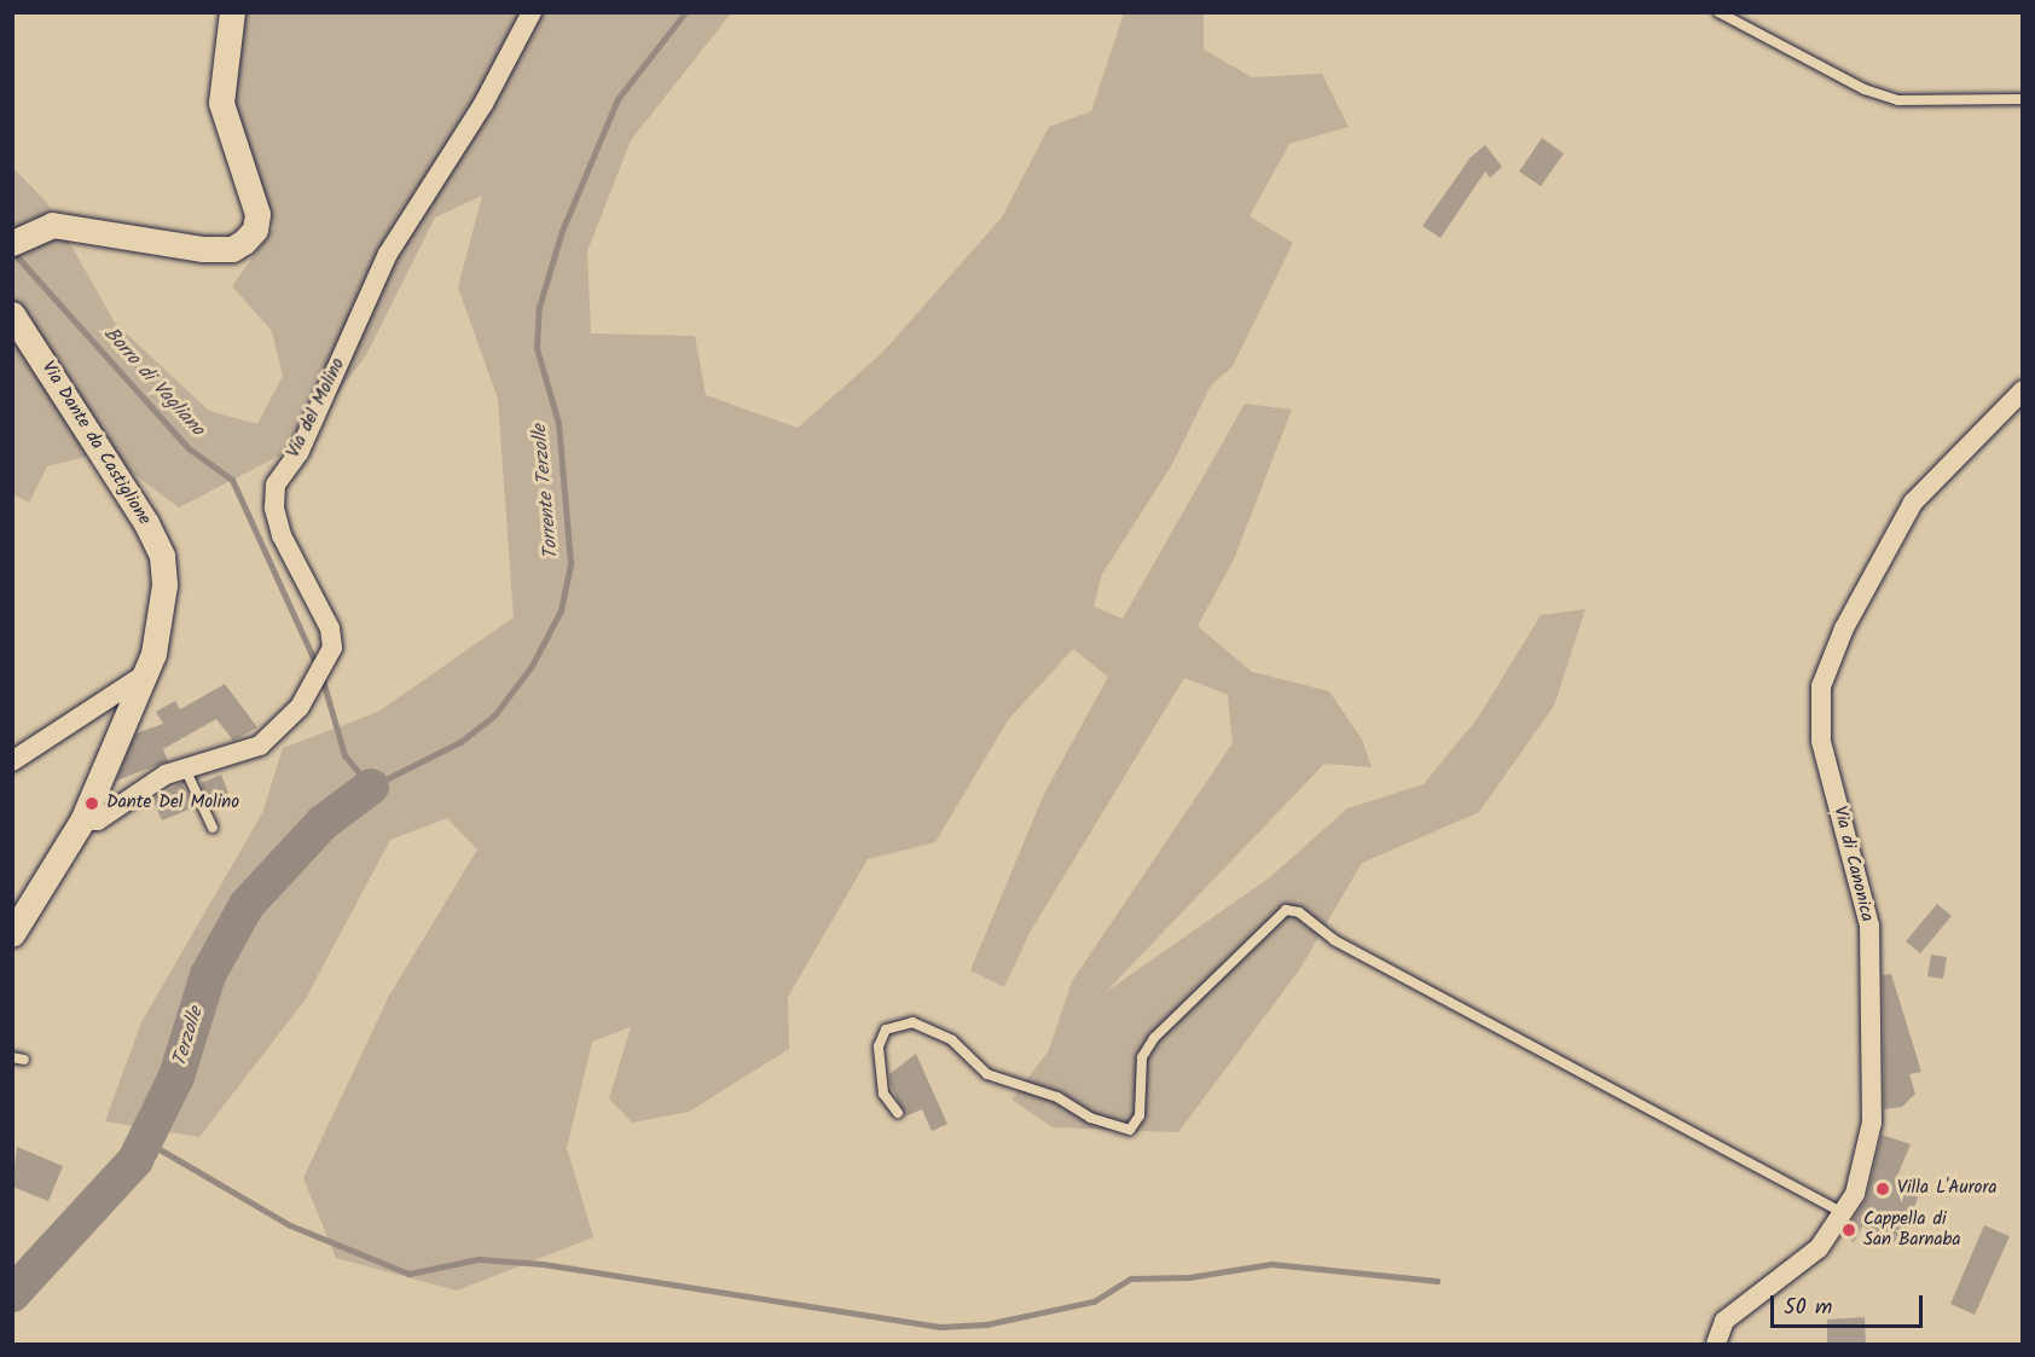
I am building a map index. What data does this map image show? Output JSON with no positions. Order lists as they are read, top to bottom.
{
  "streets": {
    "street": ["Via del Molino", "Via Dante da Castiglione", "Via di Canonica"]
  },
  "crossings": [
    ["Via del Molino", "Via Dante da Castiglione"]
  ],
  "water": ["Borro di Vagliano", "Torrente Terzolle", "Terzolle"],
  "places": ["Dante Del Molino", "Villa L'Aurora", "Cappella di San Barnaba"],
  "scale_bar": "50 m"
}
